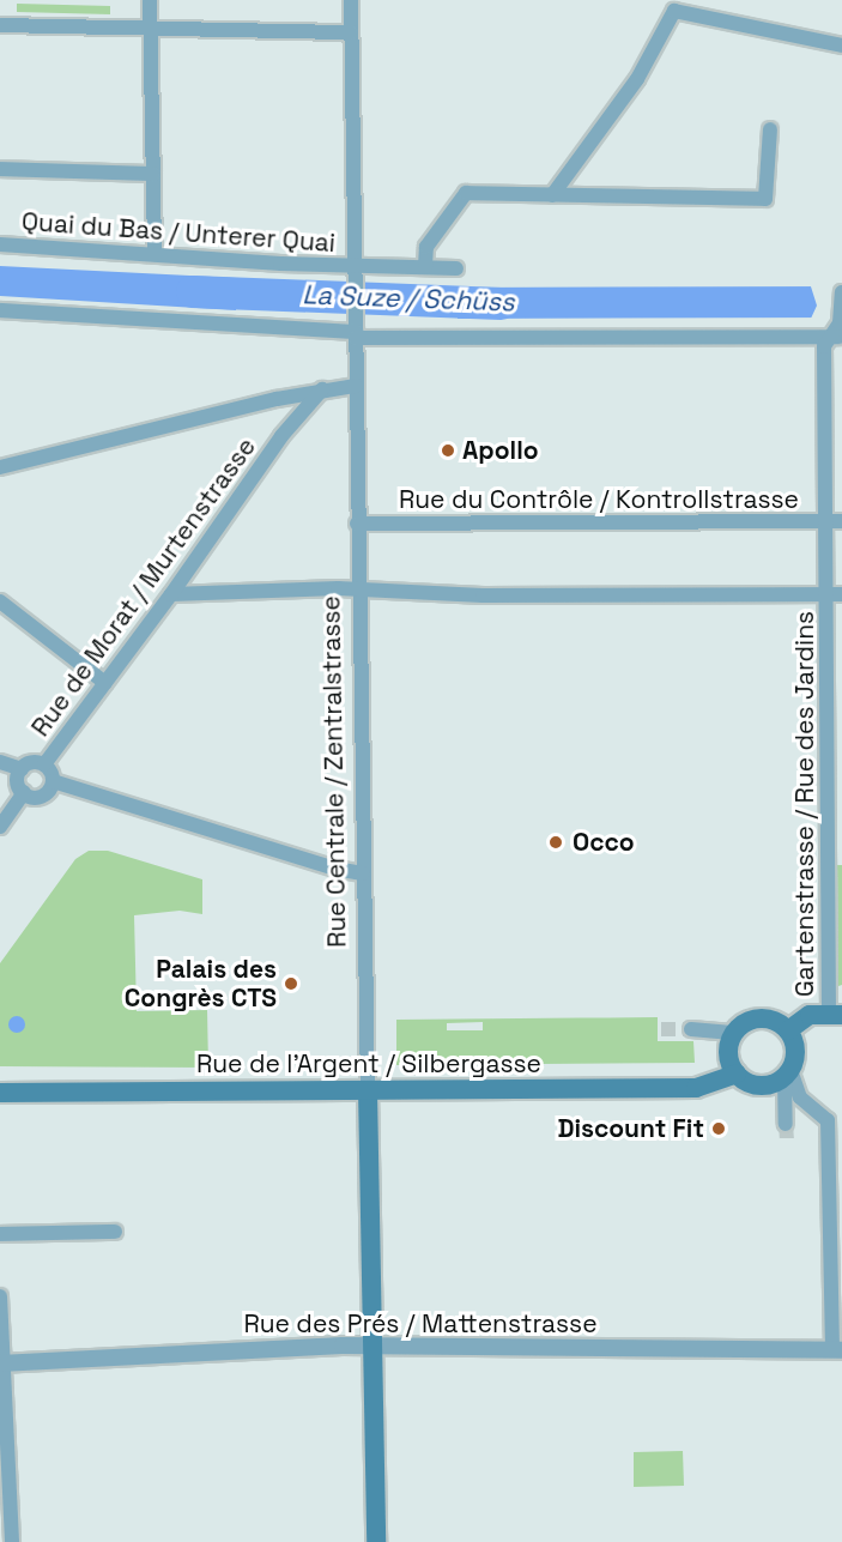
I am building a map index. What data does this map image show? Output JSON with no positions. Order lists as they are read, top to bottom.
{
  "streets": {
    "main road": ["Rue Centrale / Zentralstrasse", "Rue de l'Argent / Silbergasse"],
    "street": [
      "Quai du Bas / Unterer Quai",
      "Rue du Contrôle / Kontrollstrasse",
      "Rue de Morat / Murtenstrasse",
      "Gartenstrasse / Rue des Jardins",
      "Rue des Prés / Mattenstrasse"
    ]
  },
  "crossings": [
    ["Quai du Bas / Unterer Quai", "Rue Centrale / Zentralstrasse"],
    ["Rue du Contrôle / Kontrollstrasse", "Rue Centrale / Zentralstrasse"],
    ["Rue du Contrôle / Kontrollstrasse", "Gartenstrasse / Rue des Jardins"],
    ["Rue Centrale / Zentralstrasse", "Rue de l'Argent / Silbergasse"],
    ["Rue Centrale / Zentralstrasse", "Rue des Prés / Mattenstrasse"]
  ],
  "water": ["La Suze / Schüss"],
  "places": [
    "Apollo",
    "Occo",
    "Palais des Congrès CTS",
    "Discount Fit"
  ]
}
